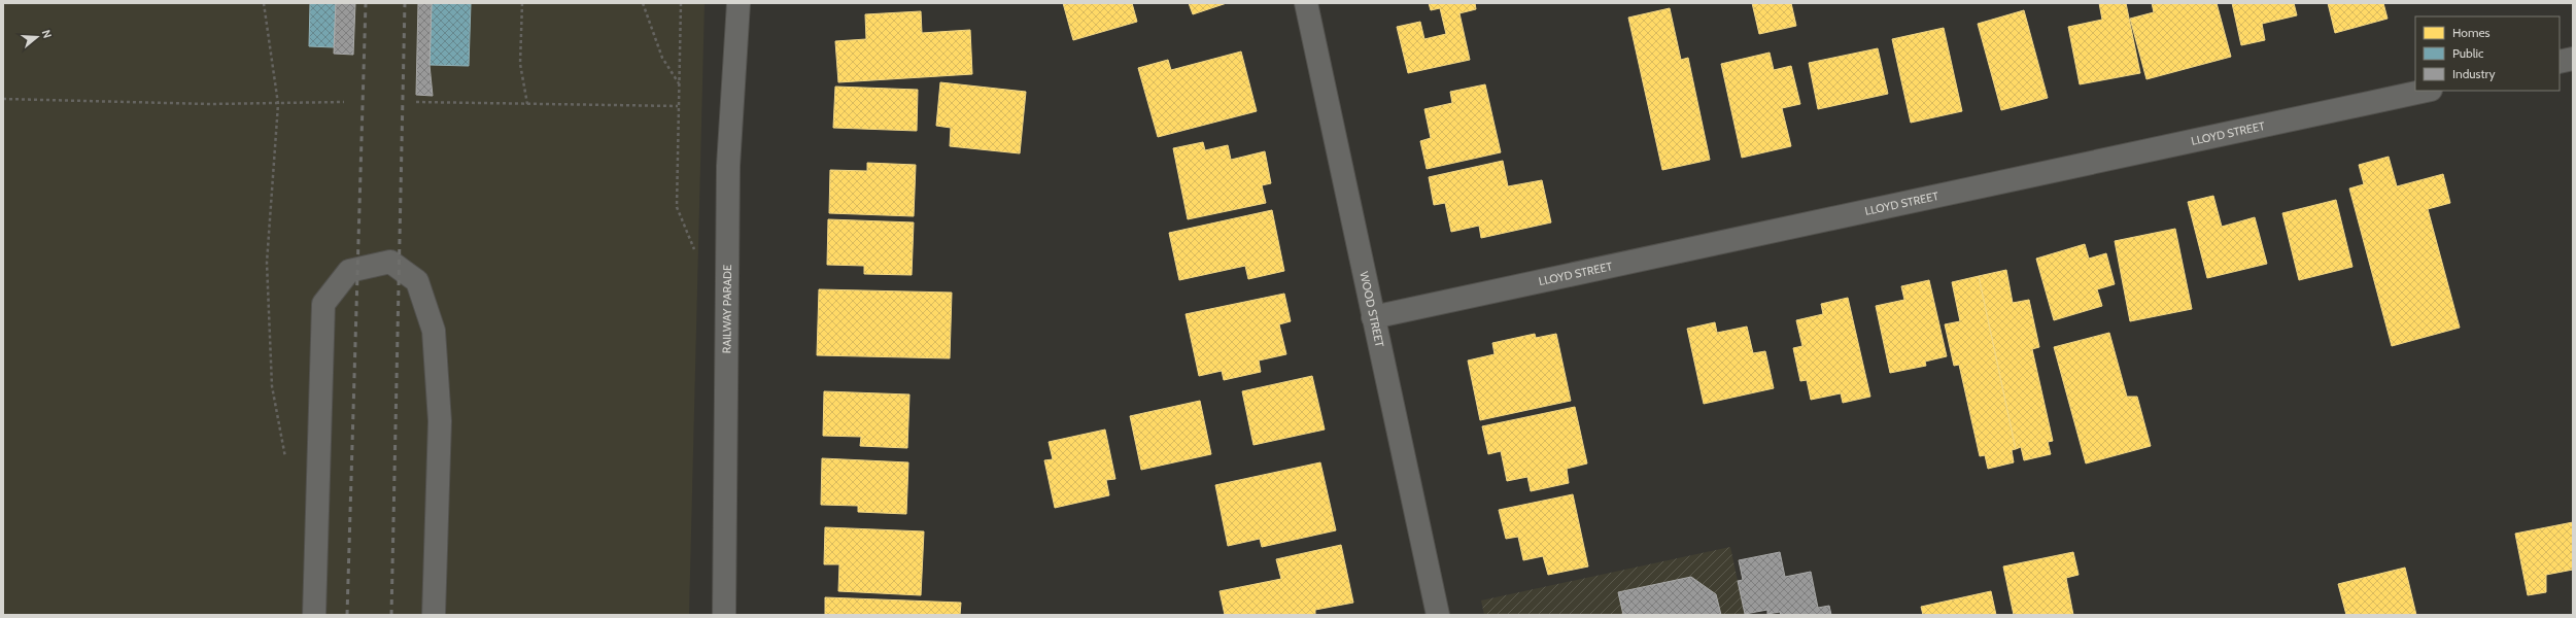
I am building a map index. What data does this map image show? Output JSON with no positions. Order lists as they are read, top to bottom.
{
  "streets": {
    "street": ["LLOYD STREET", "RAILWAY PARADE", "WOOD STREET"]
  },
  "crossings": [
    ["LLOYD STREET", "WOOD STREET"]
  ],
  "legend": ["Homes", "Public", "Industry"],
  "north": "right"
}
